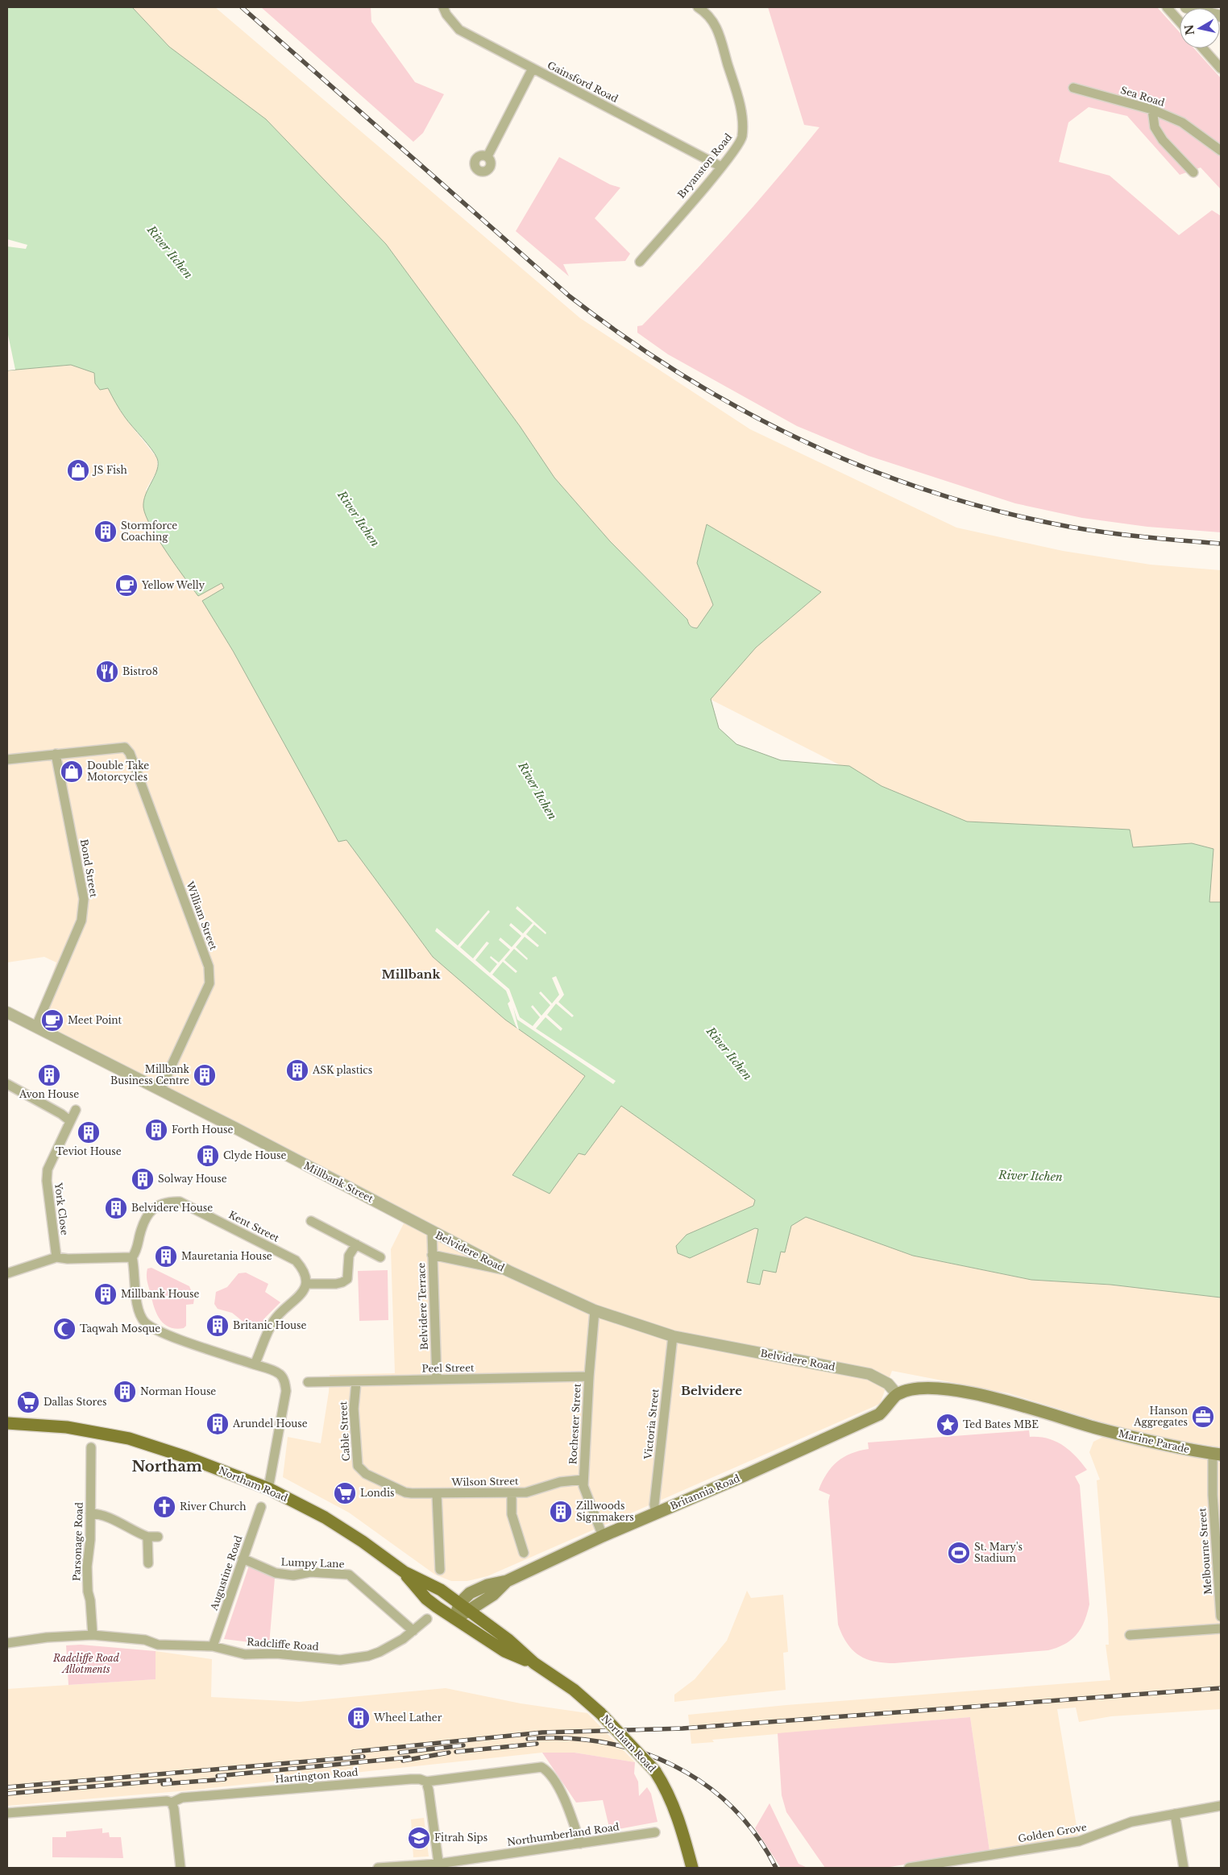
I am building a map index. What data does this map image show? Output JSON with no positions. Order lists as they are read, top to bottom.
{
  "streets": {
    "main road": ["Marine Parade", "Northam Road", "Britannia Road"],
    "street": [
      "Gainsford Road",
      "Sea Road",
      "Bryanston Road",
      "Bond Street",
      "William Street",
      "Millbank Street",
      "York Close",
      "Kent Street",
      "Belvidere Road",
      "Belvidere Terrace",
      "Peel Street",
      "Rochester Street",
      "Victoria Street",
      "Cable Street",
      "Wilson Street",
      "Parsonage Road",
      "Melbourne Street",
      "Lumpy Lane",
      "Augustine Road",
      "Radcliffe Road",
      "Hartington Road",
      "Golden Grove",
      "Northumberland Road"
    ]
  },
  "crossings": [
    ["Gainsford Road", "Bryanston Road"],
    ["Bond Street", "William Street"],
    ["Bond Street", "Millbank Street"],
    ["William Street", "Millbank Street"],
    ["Millbank Street", "Belvidere Road"],
    ["Millbank Street", "Belvidere Terrace"],
    ["Belvidere Road", "Belvidere Terrace"],
    ["Belvidere Road", "Rochester Street"],
    ["Belvidere Road", "Victoria Street"],
    ["Belvidere Road", "Marine Parade"],
    ["Belvidere Road", "Britannia Road"],
    ["Belvidere Terrace", "Peel Street"],
    ["Peel Street", "Rochester Street"],
    ["Peel Street", "Cable Street"],
    ["Rochester Street", "Wilson Street"],
    ["Rochester Street", "Britannia Road"],
    ["Victoria Street", "Britannia Road"],
    ["Cable Street", "Wilson Street"],
    ["Marine Parade", "Britannia Road"],
    ["Marine Parade", "Melbourne Street"],
    ["Northam Road", "Britannia Road"],
    ["Parsonage Road", "Radcliffe Road"],
    ["Lumpy Lane", "Augustine Road"],
    ["Lumpy Lane", "Radcliffe Road"],
    ["Augustine Road", "Radcliffe Road"],
    ["Hartington Road", "Northumberland Road"]
  ],
  "districts": ["Millbank", "Belvidere", "Northam"],
  "water": ["River Itchen"],
  "parks": ["Radcliffe Road Allotments"],
  "places": {
    "shop": ["JS Fish", "Double Take Motorcycles"],
    "building": [
      "Stormforce Coaching",
      "ASK plastics",
      "Avon House",
      "Millbank Business Centre",
      "Forth House",
      "Teviot House",
      "Clyde House",
      "Solway House",
      "Belvidere House",
      "Mauretania House",
      "Millbank House",
      "Britanic House",
      "Norman House",
      "Arundel House",
      "Zillwoods Signmakers",
      "Wheel Lather"
    ],
    "cafe": ["Yellow Welly", "Meet Point"],
    "restaurant": ["Bistro8"],
    "mosque": ["Taqwah Mosque"],
    "supermarket": ["Dallas Stores", "Londis"],
    "office": ["Hanson Aggregates"],
    "place": ["Ted Bates MBE"],
    "church": ["River Church"],
    "sports": ["St. Mary's Stadium"],
    "school or university": ["Fitrah Sips"]
  },
  "north": "left"
}
